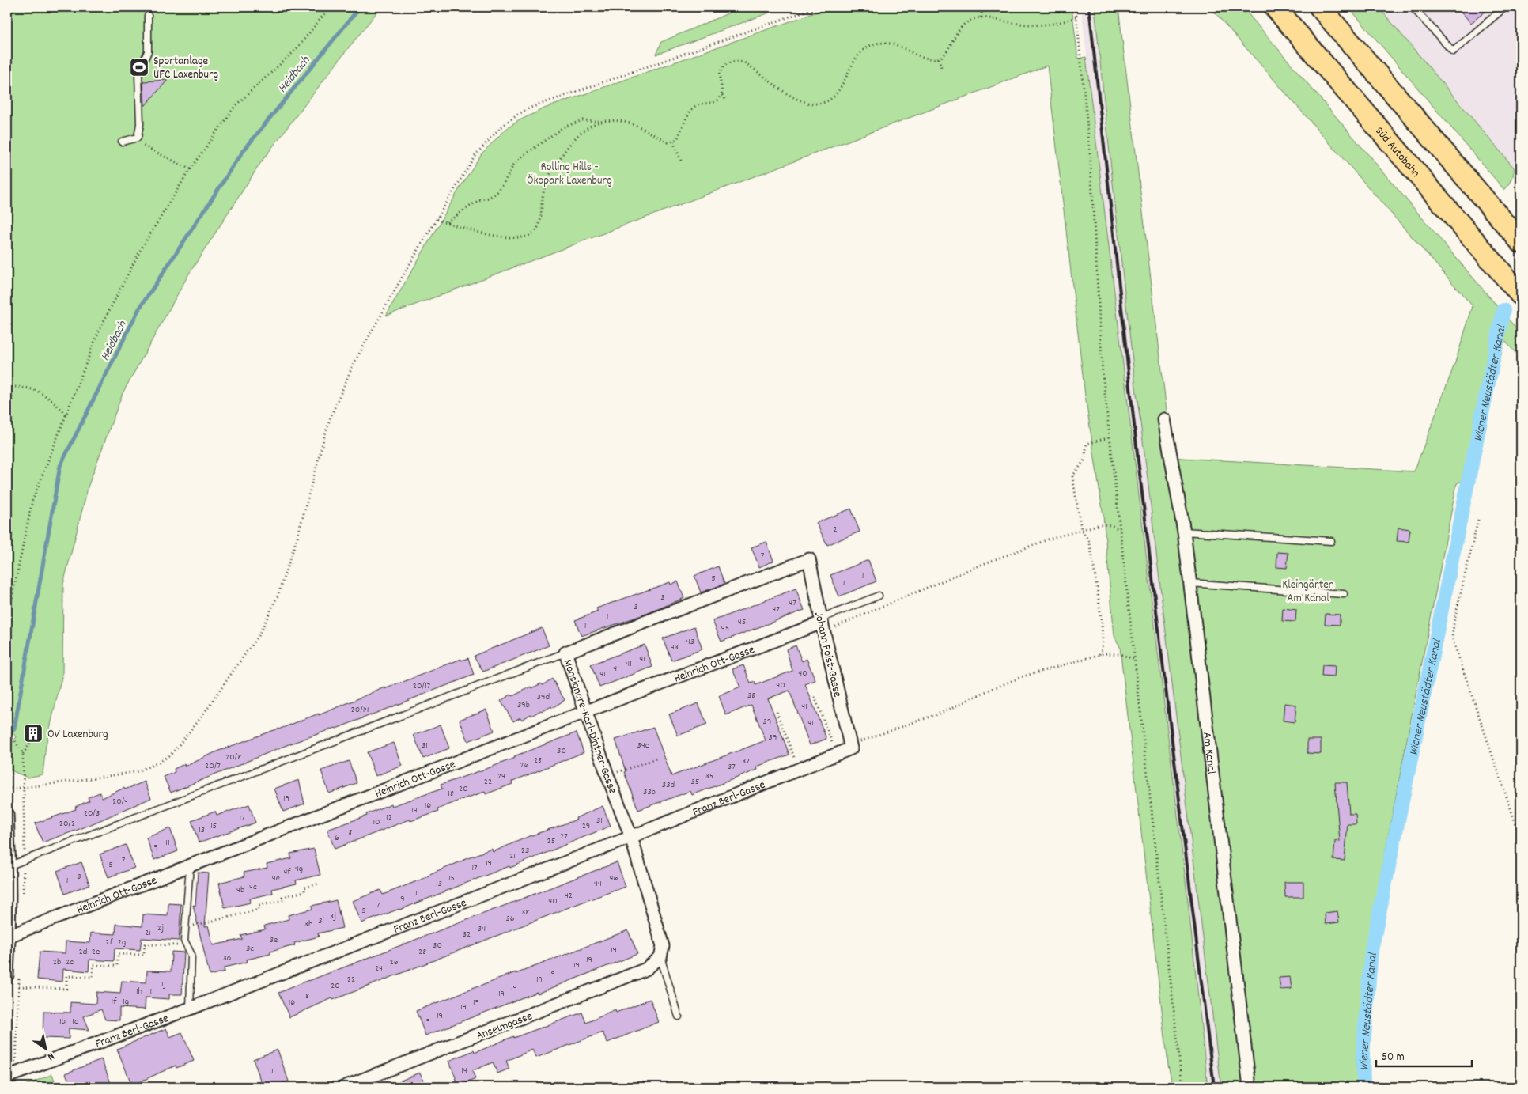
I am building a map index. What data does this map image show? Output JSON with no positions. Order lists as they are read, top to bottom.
{
  "streets": {
    "highway": ["Süd Autobahn"],
    "street": [
      "Johann Foist-Gasse",
      "Heinrich Ott-Gasse",
      "Monsignore-Karl-Dintner-Gasse",
      "Am Kanal",
      "Franz Berl-Gasse",
      "Anselmgasse"
    ]
  },
  "crossings": [
    ["Johann Foist-Gasse", "Heinrich Ott-Gasse"],
    ["Johann Foist-Gasse", "Monsignore-Karl-Dintner-Gasse"],
    ["Johann Foist-Gasse", "Franz Berl-Gasse"],
    ["Heinrich Ott-Gasse", "Monsignore-Karl-Dintner-Gasse"],
    ["Monsignore-Karl-Dintner-Gasse", "Franz Berl-Gasse"],
    ["Monsignore-Karl-Dintner-Gasse", "Anselmgasse"]
  ],
  "water": ["Heidbach", "Wiener Neustädter Kanal"],
  "parks": ["Rolling Hills - Ökopark Laxenburg", "Kleingärten Am Kanal"],
  "places": {
    "sports": ["Sportanlage UFC Laxenburg"],
    "building": ["OV Laxenburg"]
  },
  "house_numbers": [
    "2",
    "7",
    "1",
    "5",
    "1",
    "3",
    "47",
    "3",
    "47",
    "1",
    "45",
    "1",
    "45",
    "43",
    "43",
    "41",
    "41",
    "41",
    "40",
    "41",
    "40",
    "20/17",
    "38",
    "39d",
    "39b",
    "41",
    "20/14",
    "39",
    "41",
    "39",
    "31",
    "34c",
    "30",
    "20/8",
    "28",
    "37",
    "26",
    "20/7",
    "37",
    "24",
    "35",
    "22",
    "35",
    "33d",
    "20",
    "33b",
    "18",
    "19",
    "20/4",
    "16",
    "14",
    "20/3",
    "12",
    "17",
    "31",
    "10",
    "20/2",
    "15",
    "29",
    "13",
    "8",
    "27",
    "6",
    "25",
    "11",
    "9",
    "23",
    "21",
    "7",
    "19",
    "5",
    "17",
    "4g",
    "4f",
    "3",
    "4e",
    "15",
    "46",
    "1",
    "13",
    "44",
    "4c",
    "4b",
    "11",
    "42",
    "9",
    "40",
    "7",
    "5",
    "38",
    "3j",
    "36",
    "3i",
    "3h",
    "2j",
    "34",
    "2i",
    "32",
    "3e",
    "2f",
    "2g",
    "30",
    "3c",
    "19",
    "2d",
    "2e",
    "28",
    "3a",
    "19",
    "2b",
    "2c",
    "26",
    "19",
    "24",
    "19",
    "22",
    "19",
    "1j",
    "20",
    "19",
    "1h",
    "1i",
    "19",
    "18",
    "1f",
    "1g",
    "16",
    "19",
    "19",
    "19",
    "1b",
    "1c",
    "19",
    "14",
    "11"
  ],
  "scale_bar": "50 m",
  "north": "bottom right"
}
